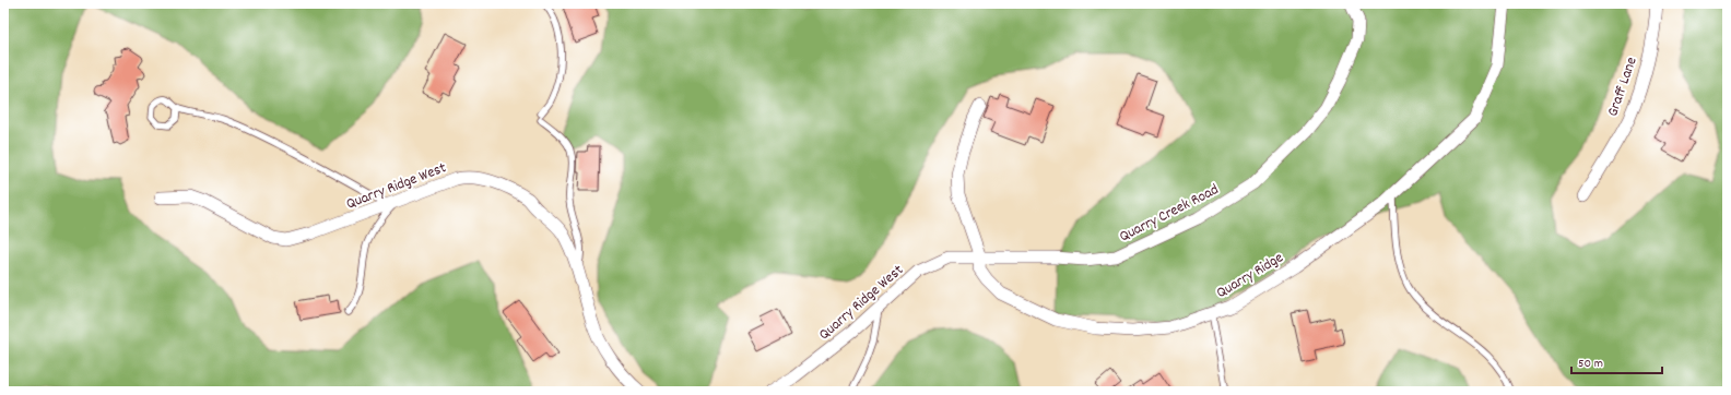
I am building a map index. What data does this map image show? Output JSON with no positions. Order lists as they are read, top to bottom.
{
  "streets": {
    "street": [
      "Graff Lane",
      "Quarry Ridge West",
      "Quarry Creek Road",
      "Quarry Ridge"
    ]
  },
  "crossings": [
    ["Quarry Ridge West", "Quarry Creek Road"],
    ["Quarry Ridge West", "Quarry Ridge"],
    ["Quarry Creek Road", "Quarry Ridge"]
  ],
  "scale_bar": "50 m"
}
